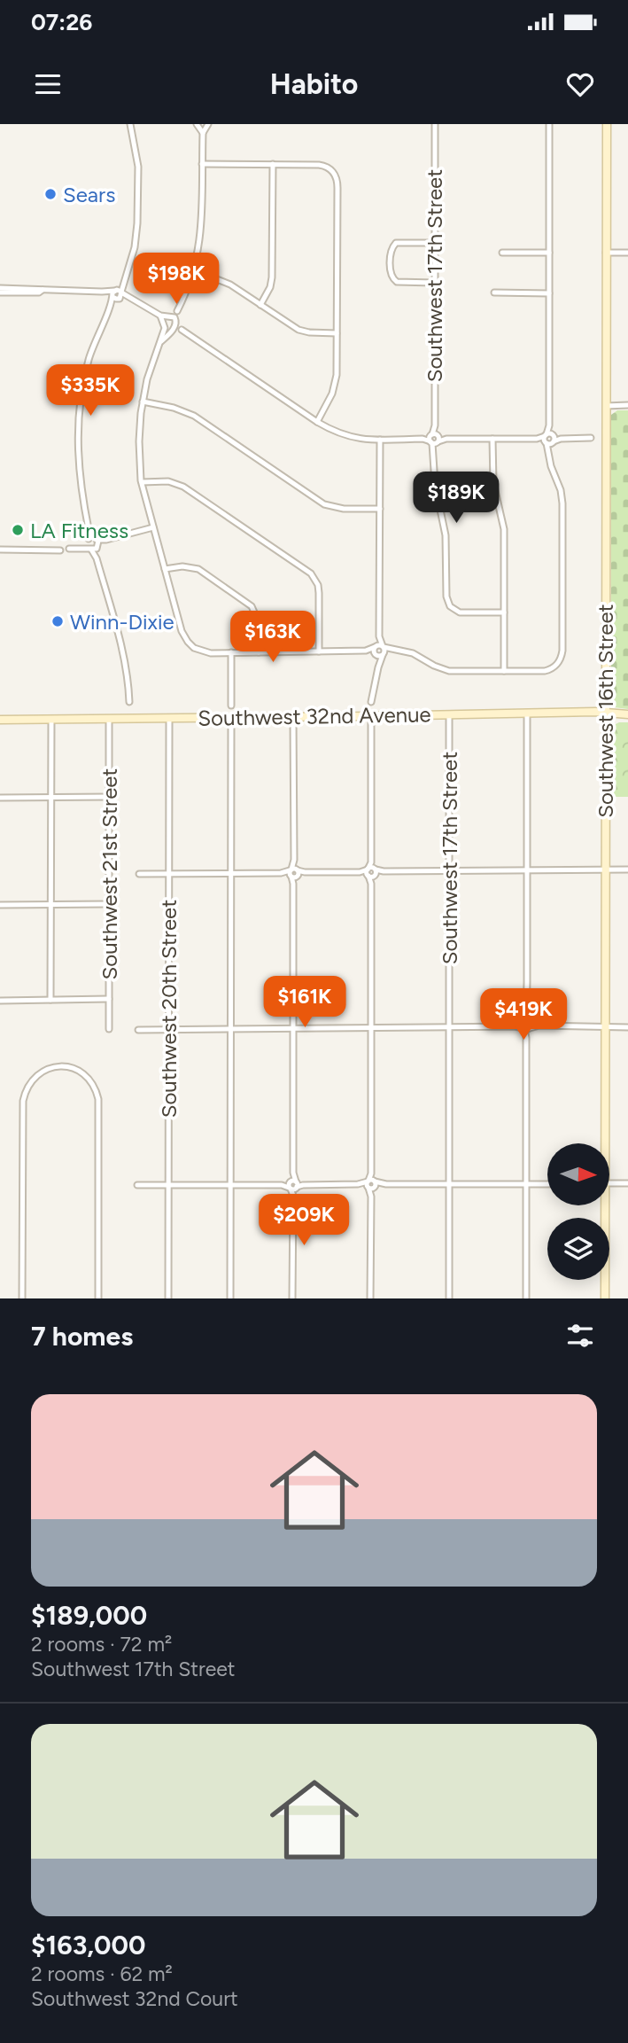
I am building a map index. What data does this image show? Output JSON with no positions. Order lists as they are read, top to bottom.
{
  "streets": {
    "street": [
      "Southwest 17th Street",
      "Southwest 16th Street",
      "Southwest 32nd Avenue",
      "Southwest 21st Street",
      "Southwest 20th Street"
    ]
  },
  "crossings": [
    ["Southwest 17th Street", "Southwest 32nd Avenue"],
    ["Southwest 16th Street", "Southwest 32nd Avenue"],
    ["Southwest 32nd Avenue", "Southwest 21st Street"],
    ["Southwest 32nd Avenue", "Southwest 20th Street"]
  ],
  "places": ["Sears", "LA Fitness", "Winn-Dixie"],
  "north": "right",
  "page": {
    "status": "07:26",
    "header": "Habito",
    "price": [
      "$198K",
      "$335K",
      "$189K",
      "$163K",
      "$161K",
      "$419K",
      "$209K"
    ],
    "heading": "7 homes",
    "list": [
      {
        "name": "$189,000",
        "note": "2 rooms · 72 m² · Southwest 17th Street"
      },
      {
        "name": "$163,000",
        "note": "2 rooms · 62 m² · Southwest 32nd Court"
      }
    ]
  }
}
